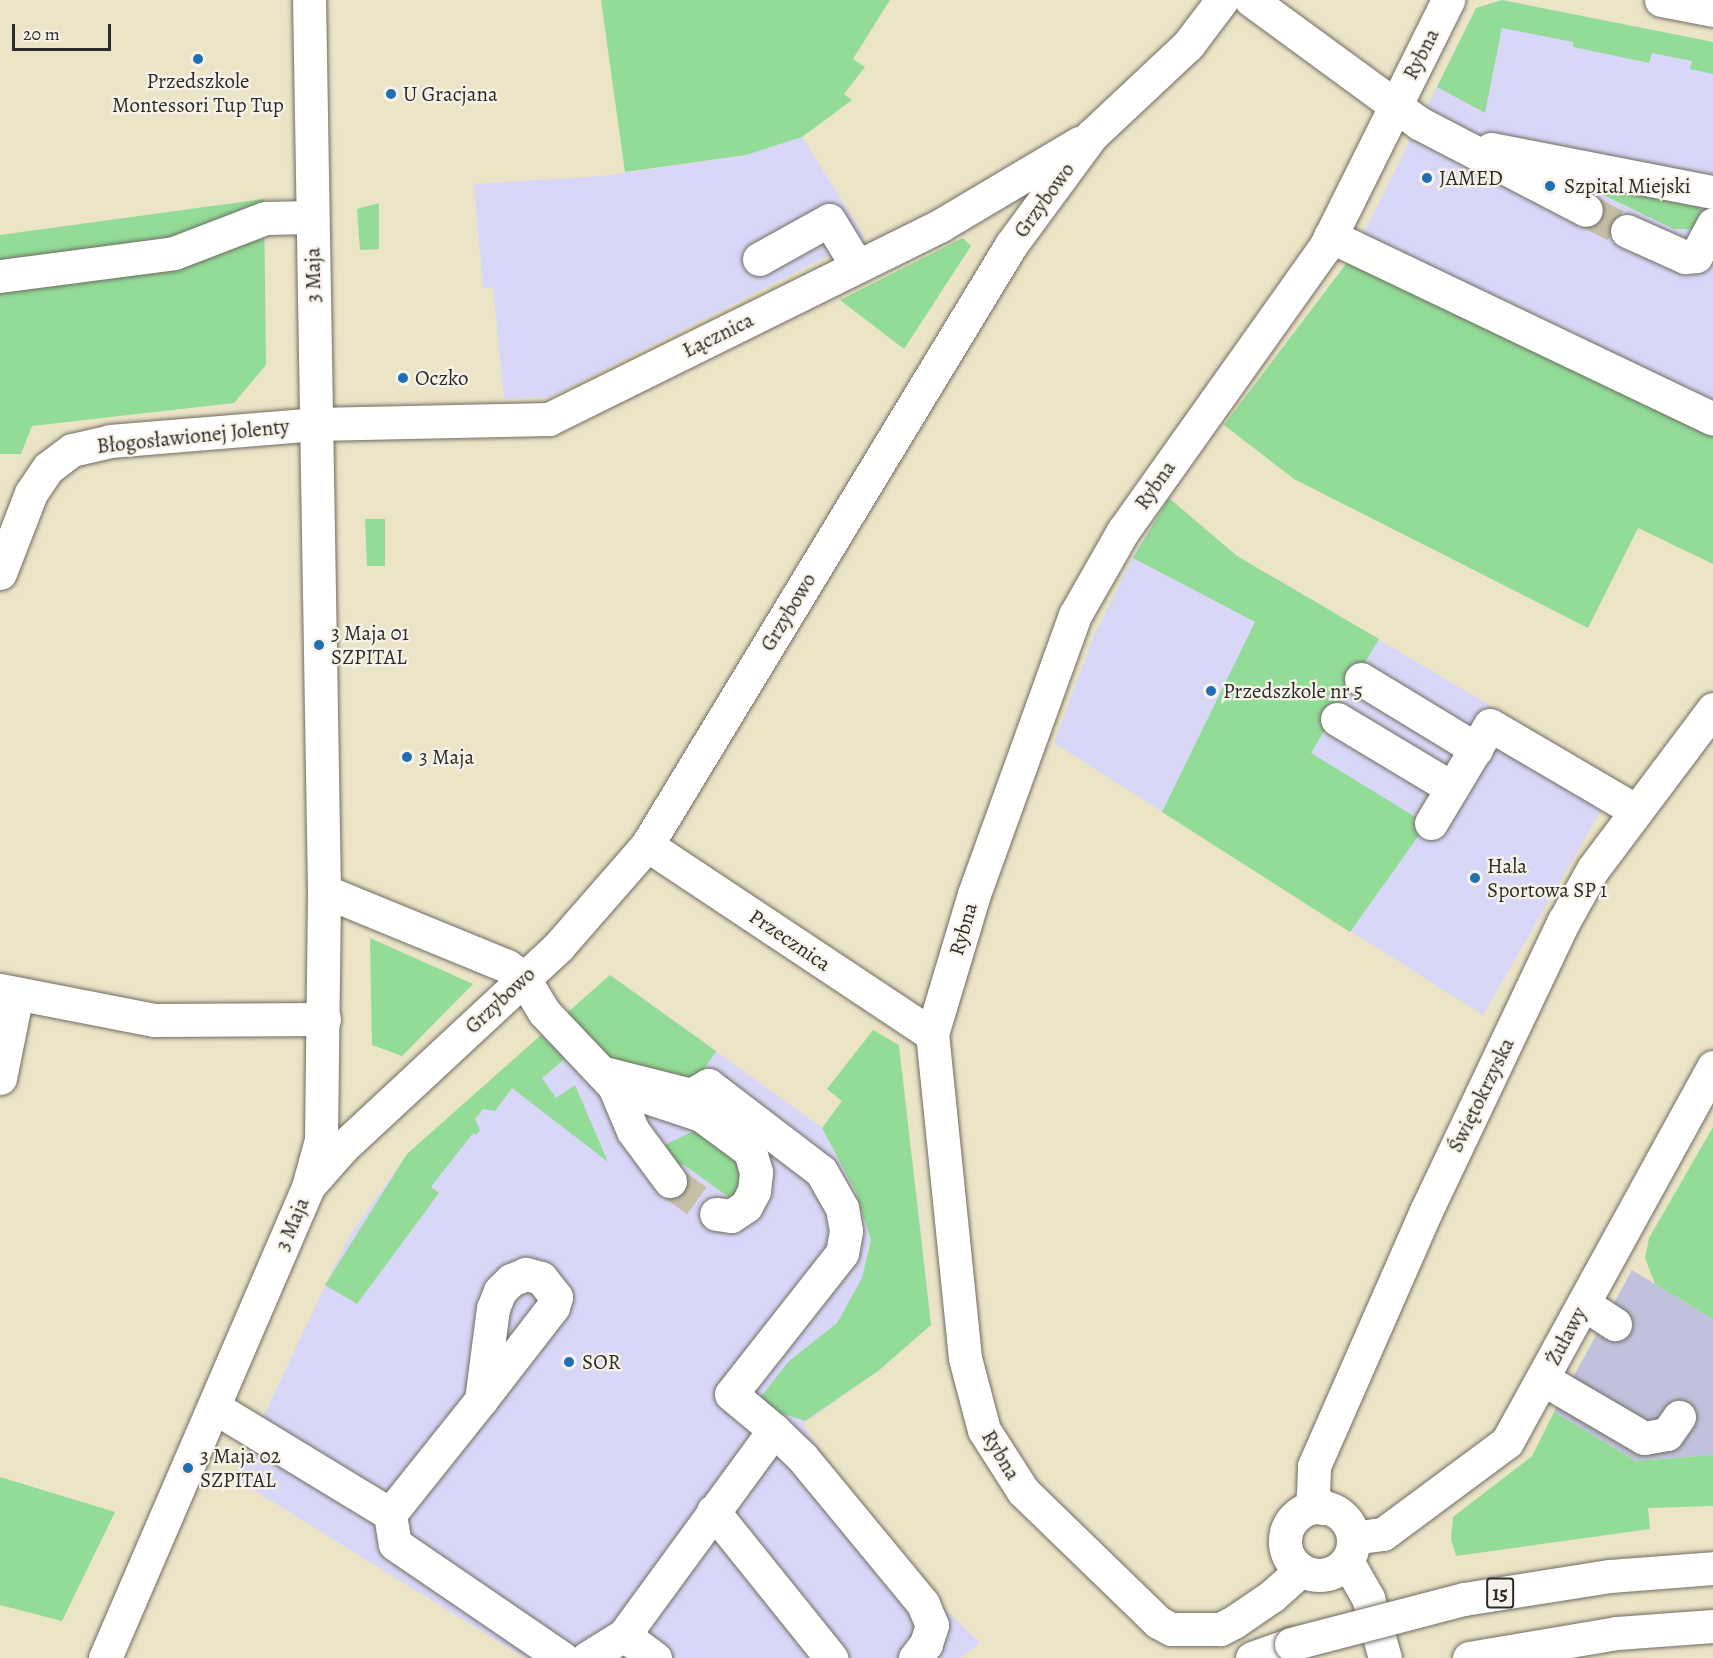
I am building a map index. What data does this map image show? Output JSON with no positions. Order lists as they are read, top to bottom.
{
  "streets": {
    "street": [
      "Rybna",
      "Grzybowo",
      "3 Maja",
      "Łącznica",
      "Błogosławionej Jolenty",
      "Przecznica",
      "Świętokrzyska",
      "Żuławy",
      "15"
    ]
  },
  "crossings": [
    ["Rybna", "Przecznica"],
    ["Rybna", "Świętokrzyska"],
    ["Rybna", "Żuławy"],
    ["Grzybowo", "3 Maja"],
    ["Grzybowo", "Łącznica"],
    ["Grzybowo", "Przecznica"],
    ["3 Maja", "Łącznica"],
    ["3 Maja", "Błogosławionej Jolenty"],
    ["Łącznica", "Błogosławionej Jolenty"],
    ["Świętokrzyska", "Żuławy"]
  ],
  "places": [
    "Przedszkole Montessori Tup Tup",
    "U Gracjana",
    "JAMED",
    "Szpital Miejski",
    "Oczko",
    "3 Maja 01 SZPITAL",
    "Przedszkole nr 5",
    "3 Maja",
    "Hala Sportowa SP 1",
    "SOR",
    "3 Maja 02 SZPITAL"
  ],
  "scale_bar": "20 m"
}
